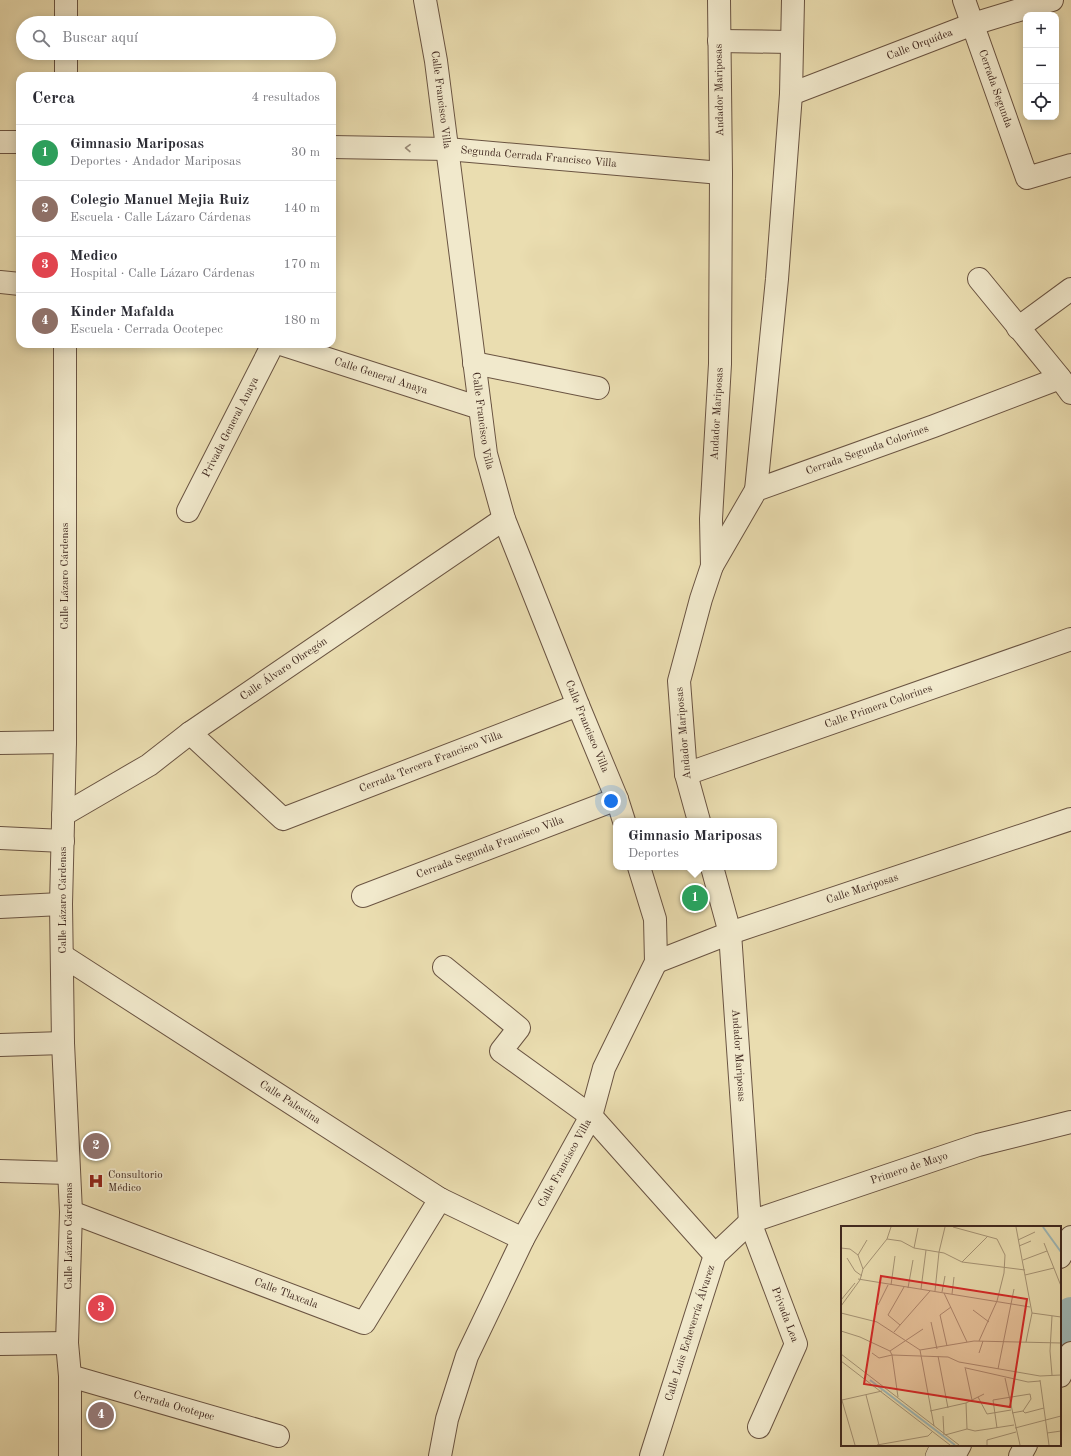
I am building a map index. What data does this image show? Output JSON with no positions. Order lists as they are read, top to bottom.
{
  "streets": {
    "street": [
      "Calle Orquídea",
      "Cerrada Segunda",
      "Andador Mariposas",
      "Calle Francisco Villa",
      "Segunda Cerrada Francisco Villa",
      "Calle General Anaya",
      "Privada General Anaya",
      "Cerrada Segunda Colorines",
      "Calle Lázaro Cárdenas",
      "Calle Álvaro Obregón",
      "Calle Primera Colorines",
      "Cerrada Tercera Francisco Villa",
      "Cerrada Segunda Francisco Villa",
      "Calle Mariposas",
      "Calle Palestina",
      "Primero de Mayo",
      "Calle Tlaxcala",
      "Privada Lea",
      "Calle Luis Echeverría Álvarez",
      "Cerrada Ocotepec"
    ]
  },
  "crossings": [
    ["Calle Orquídea", "Cerrada Segunda"],
    ["Andador Mariposas", "Segunda Cerrada Francisco Villa"],
    ["Andador Mariposas", "Calle Primera Colorines"],
    ["Andador Mariposas", "Calle Mariposas"],
    ["Andador Mariposas", "Primero de Mayo"],
    ["Andador Mariposas", "Privada Lea"],
    ["Andador Mariposas", "Calle Luis Echeverría Álvarez"],
    ["Calle Francisco Villa", "Segunda Cerrada Francisco Villa"],
    ["Calle Francisco Villa", "Calle General Anaya"],
    ["Calle Francisco Villa", "Calle Álvaro Obregón"],
    ["Calle Francisco Villa", "Cerrada Tercera Francisco Villa"],
    ["Calle Francisco Villa", "Cerrada Segunda Francisco Villa"],
    ["Calle Francisco Villa", "Calle Mariposas"],
    ["Calle Francisco Villa", "Calle Palestina"],
    ["Calle Lázaro Cárdenas", "Calle Álvaro Obregón"],
    ["Calle Lázaro Cárdenas", "Calle Palestina"],
    ["Calle Lázaro Cárdenas", "Calle Tlaxcala"],
    ["Calle Lázaro Cárdenas", "Cerrada Ocotepec"],
    ["Calle Álvaro Obregón", "Cerrada Tercera Francisco Villa"],
    ["Calle Palestina", "Calle Tlaxcala"],
    ["Primero de Mayo", "Privada Lea"],
    ["Primero de Mayo", "Calle Luis Echeverría Álvarez"],
    ["Privada Lea", "Calle Luis Echeverría Álvarez"]
  ],
  "places": {
    "hospital": ["Consultorio Médico"]
  },
  "page": {
    "map_buttons": ["+", "−"],
    "search": "Buscar aquí",
    "heading": ["Cerca", "4 resultados"],
    "list": [
      {
        "mark": "1",
        "name": "Gimnasio Mariposas",
        "note": "Deportes · Andador Mariposas",
        "value": "30 m"
      },
      {
        "mark": "2",
        "name": "Colegio Manuel Mejia Ruiz",
        "note": "Escuela · Calle Lázaro Cárdenas",
        "value": "140 m"
      },
      {
        "mark": "3",
        "name": "Medico",
        "note": "Hospital · Calle Lázaro Cárdenas",
        "value": "170 m"
      },
      {
        "mark": "4",
        "name": "Kinder Mafalda",
        "note": "Escuela · Cerrada Ocotepec",
        "value": "180 m"
      }
    ],
    "popup": ["Gimnasio Mariposas", "Deportes"],
    "pins": [
      "1",
      "2",
      "3",
      "4"
    ]
  }
}
